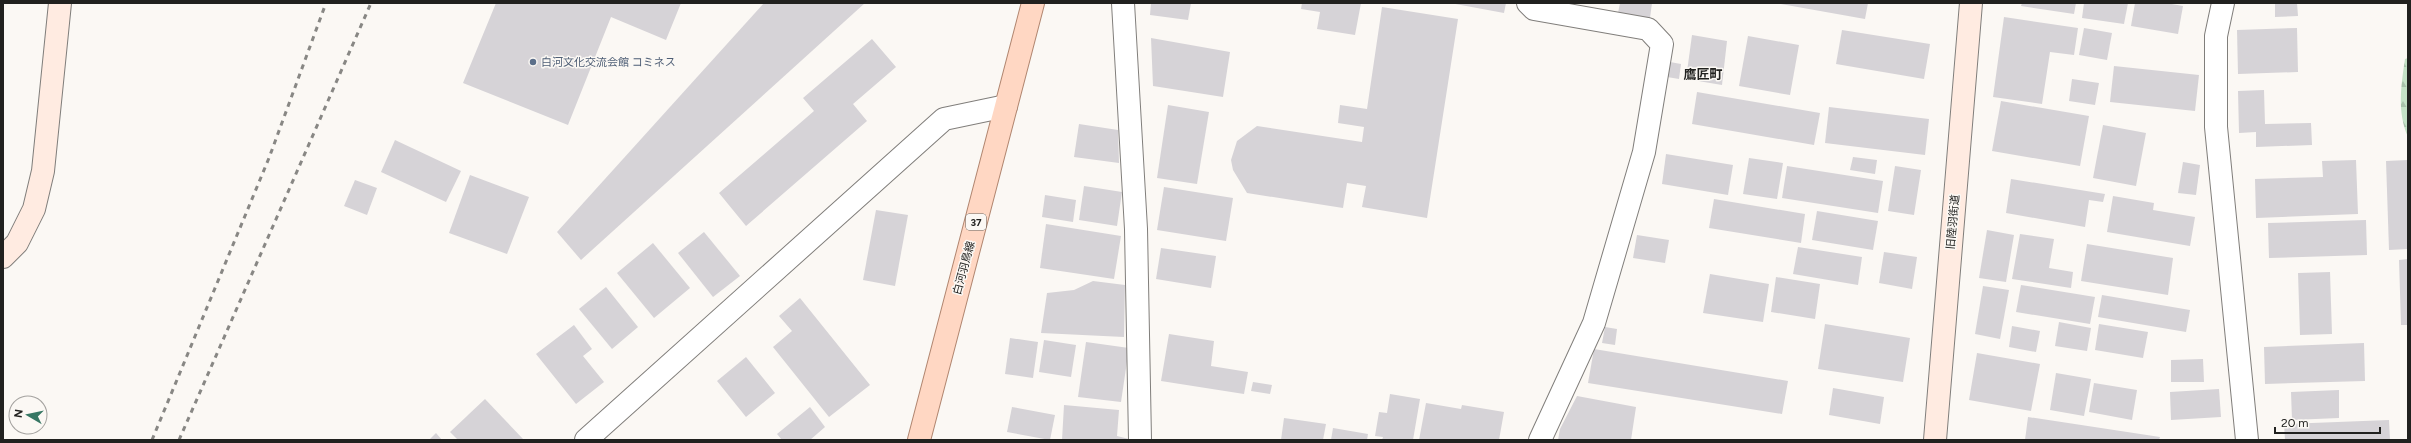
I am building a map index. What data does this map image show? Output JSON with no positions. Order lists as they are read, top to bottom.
{
  "streets": {
    "main road": ["37", "白河羽鳥線"],
    "street": ["旧陸羽街道"]
  },
  "districts": ["鷹匠町"],
  "places": ["白河文化交流会館 コミネス"],
  "scale_bar": "20 m",
  "north": "left"
}
